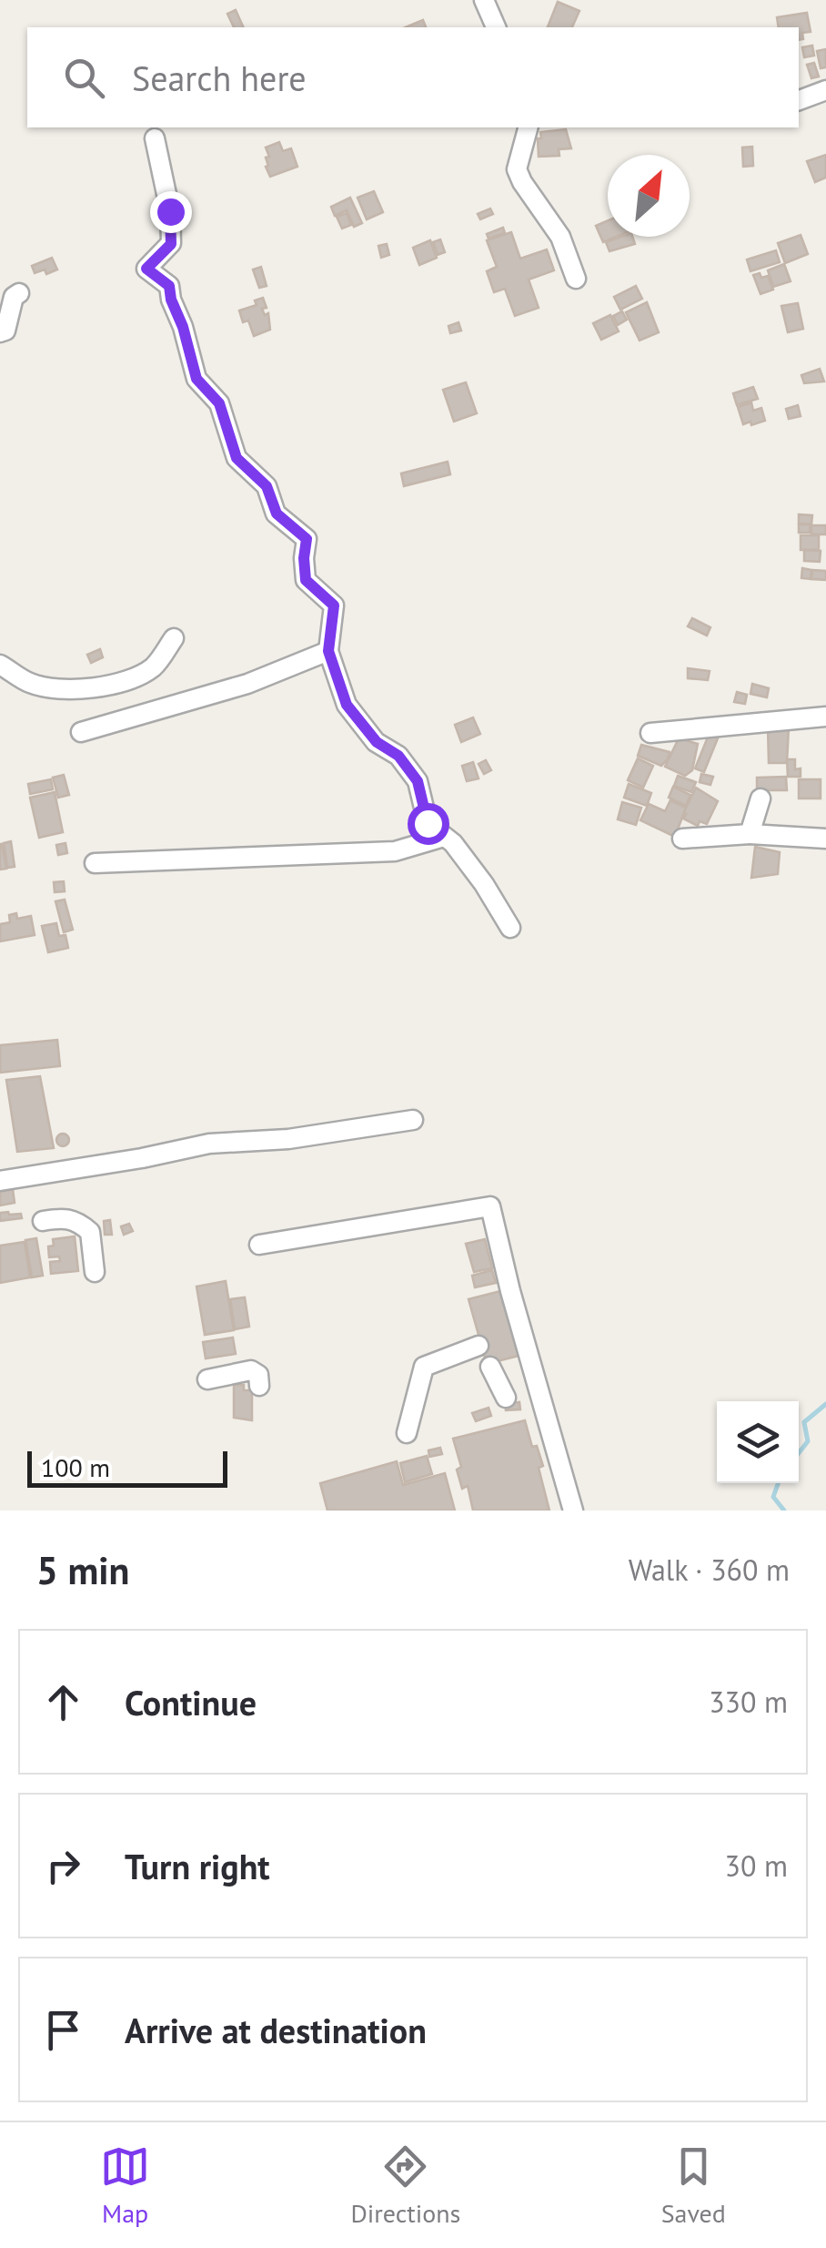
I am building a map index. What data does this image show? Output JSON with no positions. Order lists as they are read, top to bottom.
{
  "scale_bar": "100 m",
  "north": "top right",
  "page": {
    "search": "Search here",
    "scale": "100 m",
    "heading": ["5 min", "Walk · 360 m"],
    "list": [
      ["Continue", "330 m"],
      ["Turn right", "30 m"],
      "Arrive at destination"
    ],
    "nav": ["Map", "Directions", "Saved"]
  }
}
